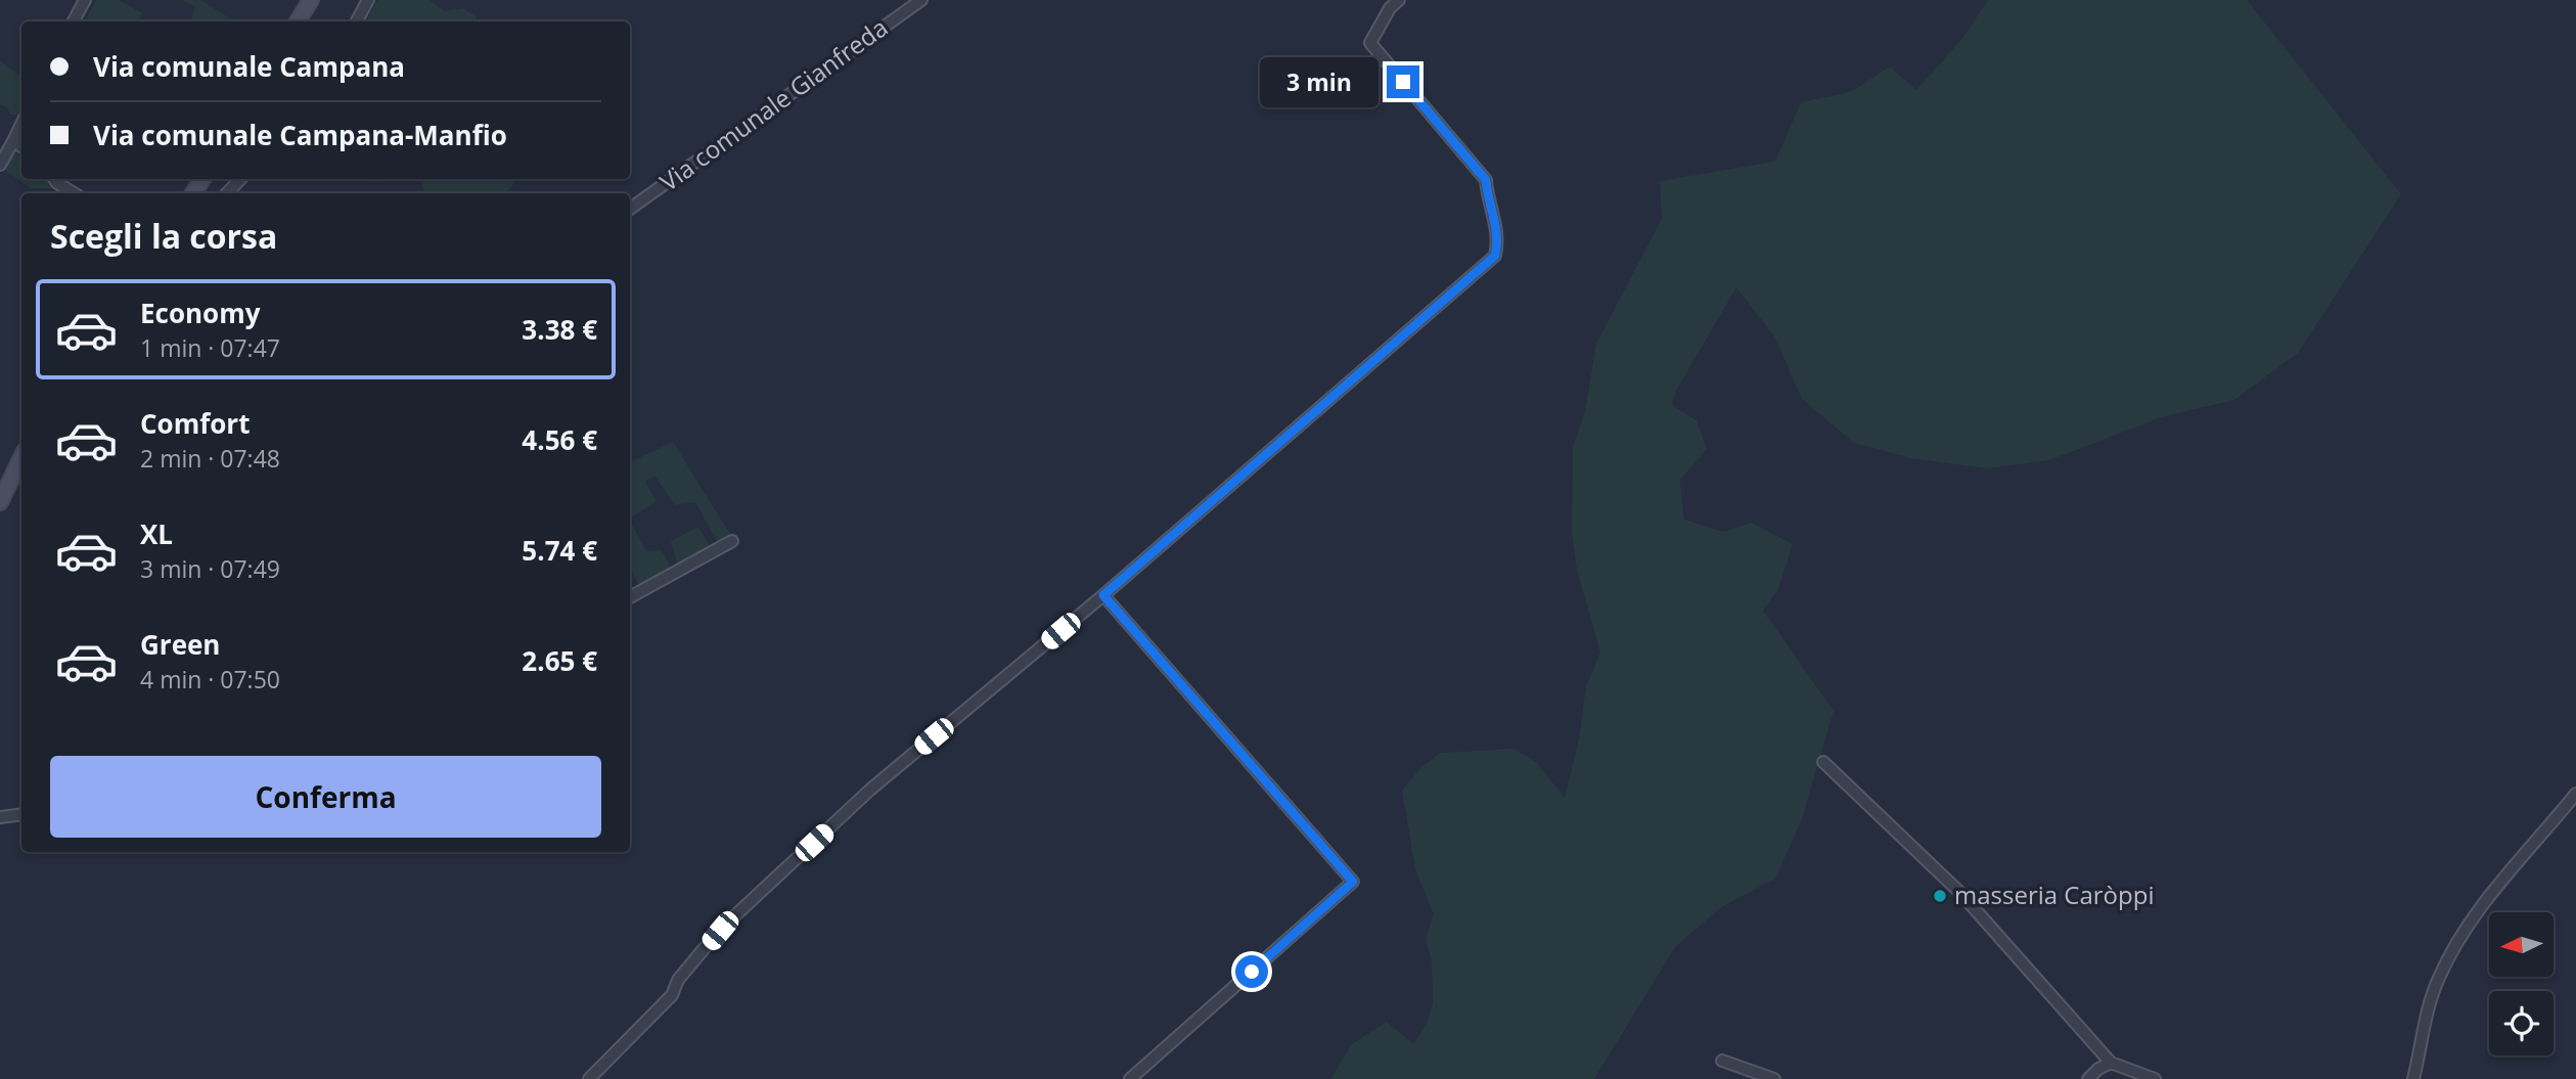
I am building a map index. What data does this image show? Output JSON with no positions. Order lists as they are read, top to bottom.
{
  "streets": {
    "street": ["Via comunale Gianfreda"]
  },
  "places": ["masseria Caròppi"],
  "north": "left",
  "page": {
    "banner": ["Via comunale Campana", "Via comunale Campana-Manfio"],
    "bubble": "3 min",
    "heading": "Scegli la corsa",
    "list": [
      {
        "name": "Economy",
        "note": "1 min · 07:47",
        "value": "3.38 €"
      },
      {
        "name": "Comfort",
        "note": "2 min · 07:48",
        "value": "4.56 €"
      },
      {
        "name": "XL",
        "note": "3 min · 07:49",
        "value": "5.74 €"
      },
      {
        "name": "Green",
        "note": "4 min · 07:50",
        "value": "2.65 €"
      }
    ],
    "buttons": "Conferma"
  }
}
